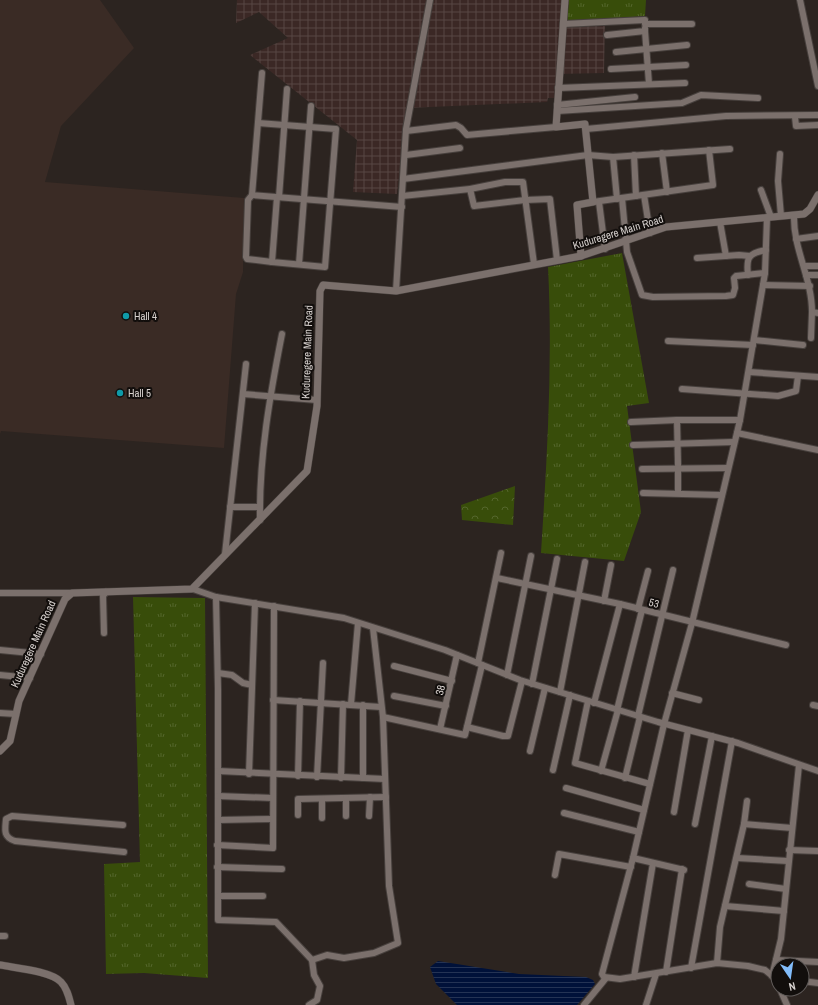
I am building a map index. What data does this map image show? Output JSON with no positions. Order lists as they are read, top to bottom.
{
  "streets": {
    "street": ["Kuduregere Main Road", "53", "38"]
  },
  "places": ["Hall 4", "Hall 5"],
  "north": "bottom"
}
